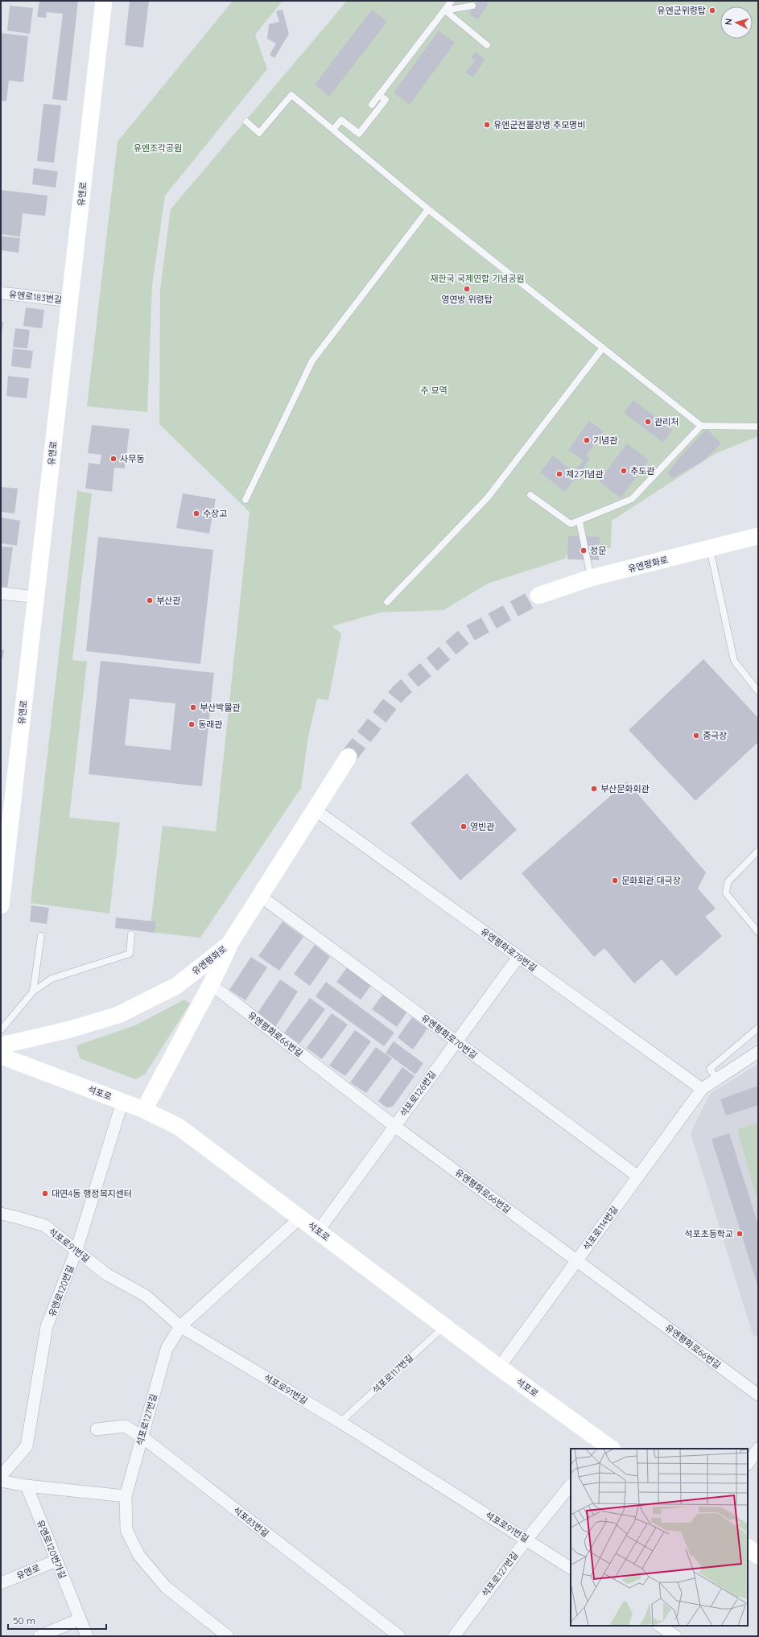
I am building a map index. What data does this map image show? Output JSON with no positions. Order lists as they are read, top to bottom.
{
  "streets": {
    "main road": ["유엔로", "유엔평화로", "석포로"],
    "street": [
      "유엔로183번길",
      "유엔평화로78번길",
      "유엔평화로66번길",
      "유엔평화로70번길",
      "석포로126번길",
      "석포로114번길",
      "석포로91번길",
      "유엔로120번길",
      "석포로127번길",
      "석포83번길",
      "유엔로120번가길"
    ],
    "lane": ["석포로117번길"]
  },
  "crossings": [
    ["유엔로", "유엔로183번길"],
    ["유엔로", "유엔로120번가길"],
    ["유엔평화로", "유엔평화로78번길"],
    ["유엔평화로", "유엔평화로70번길"],
    ["유엔평화로78번길", "석포로126번길"],
    ["유엔평화로78번길", "석포로114번길"],
    ["유엔평화로66번길", "석포로126번길"],
    ["유엔평화로66번길", "석포로114번길"],
    ["유엔평화로70번길", "석포로126번길"],
    ["유엔평화로70번길", "석포로114번길"],
    ["석포로", "석포로126번길"],
    ["석포로", "석포로114번길"],
    ["석포로", "유엔로120번길"],
    ["석포로", "석포로117번길"],
    ["석포로", "석포로127번길"],
    ["석포로91번길", "유엔로120번길"],
    ["석포로91번길", "석포로117번길"],
    ["석포로91번길", "석포로127번길"],
    ["석포로127번길", "석포83번길"]
  ],
  "parks": ["유엔조각공원", "재한국 국제연합 기념공원", "주 묘역"],
  "places": [
    "유엔군위령탑",
    "유엔군전몰장병 추모명비",
    "영연방 위령탑",
    "관리처",
    "기념관",
    "사무동",
    "추도관",
    "제2기념관",
    "수장고",
    "정문",
    "부산관",
    "부산박물관",
    "동래관",
    "중극장",
    "부산문화회관",
    "영빈관",
    "문화회관 대극장",
    "대연4동 행정복지센터",
    "석포초등학교"
  ],
  "scale_bar": "50 m",
  "north": "left"
}
